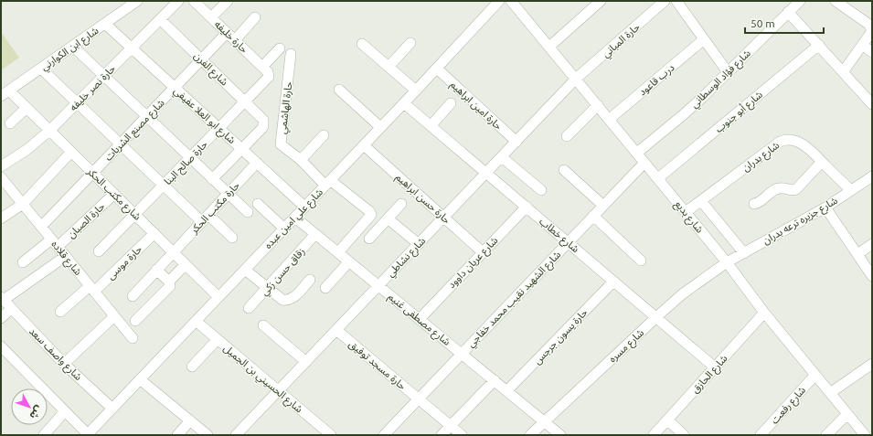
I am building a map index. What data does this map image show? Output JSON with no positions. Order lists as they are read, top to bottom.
{
  "streets": {
    "street": [
      "حارة خليفه",
      "حارة المباني",
      "شارع ابن الكوارني",
      "شارع الفرن",
      "شارع فؤاد الوسطاني",
      "درب قاعود",
      "حارة نصر خليفه",
      "حارة امين ابراهيم",
      "حارة الهاشمي",
      "شارع أبو جنوب",
      "شارع ابو العلا عفيفي",
      "شارع مصنع الشربات",
      "شارع بدران",
      "حارة صالح البنا",
      "شارع مكتب الحكر",
      "حارة حسن ابراهيم",
      "حارة مكتب الحكر",
      "شارع بديع",
      "شارع علي امين عبده",
      "حارة الصبان",
      "شارع جزيره ترعه بدران",
      "شارع خطاب",
      "شارع نشاطي",
      "شارع قلاده",
      "حارة موسى",
      "شارع عريان داوود",
      "زقاق حسن زكي",
      "شارع الشهيد نقيب محمد خفاجي",
      "شارع مصطفى غنيم",
      "حارة يسون جرجس",
      "شارع مسره",
      "شارع واصف سعد",
      "حارة مسجد توفيق",
      "شارع الحازق",
      "شارع الحسيني بن الجميل",
      "شارع رفعت"
    ]
  },
  "crossings": [
    ["حارة خليفه", "شارع مصنع الشربات"],
    ["حارة خليفه", "حارة صالح البنا"],
    ["حارة المباني", "شارع بديع"],
    ["حارة المباني", "شارع نشاطي"],
    ["شارع ابن الكوارني", "شارع ابو العلا عفيفي"],
    ["شارع ابن الكوارني", "شارع مكتب الحكر"],
    ["شارع الفرن", "حارة نصر خليفه"],
    ["شارع الفرن", "شارع ابو العلا عفيفي"],
    ["شارع الفرن", "شارع مصنع الشربات"],
    ["شارع الفرن", "حارة صالح البنا"],
    ["شارع فؤاد الوسطاني", "شارع بديع"],
    ["درب قاعود", "شارع بديع"],
    ["حارة نصر خليفه", "شارع ابو العلا عفيفي"],
    ["حارة نصر خليفه", "شارع مكتب الحكر"],
    ["حارة امين ابراهيم", "شارع علي امين عبده"],
    ["حارة امين ابراهيم", "شارع نشاطي"],
    ["حارة الهاشمي", "شارع علي امين عبده"],
    ["حارة الهاشمي", "شارع مصطفى غنيم"],
    ["شارع أبو جنوب", "شارع بديع"],
    ["شارع ابو العلا عفيفي", "شارع مصنع الشربات"],
    ["شارع ابو العلا عفيفي", "حارة صالح البنا"],
    ["شارع ابو العلا عفيفي", "حارة مكتب الحكر"],
    ["شارع ابو العلا عفيفي", "شارع علي امين عبده"],
    ["شارع مصنع الشربات", "شارع مكتب الحكر"],
    ["شارع مصنع الشربات", "شارع قلاده"],
    ["شارع بدران", "شارع بديع"],
    ["شارع بدران", "شارع جزيره ترعه بدران"],
    ["حارة صالح البنا", "شارع مكتب الحكر"],
    ["شارع مكتب الحكر", "حارة مكتب الحكر"],
    ["شارع مكتب الحكر", "شارع علي امين عبده"],
    ["شارع مكتب الحكر", "حارة الصبان"],
    ["شارع مكتب الحكر", "حارة موسى"],
    ["حارة حسن ابراهيم", "شارع علي امين عبده"],
    ["حارة حسن ابراهيم", "شارع نشاطي"],
    ["حارة حسن ابراهيم", "شارع عريان داوود"],
    ["شارع بديع", "شارع جزيره ترعه بدران"],
    ["شارع بديع", "شارع نشاطي"],
    ["شارع بديع", "شارع الشهيد نقيب محمد خفاجي"],
    ["شارع بديع", "شارع مسره"],
    ["شارع بديع", "شارع الحازق"],
    ["شارع بديع", "شارع رفعت"],
    ["شارع علي امين عبده", "شارع خطاب"],
    ["شارع علي امين عبده", "شارع مصطفى غنيم"],
    ["شارع علي امين عبده", "شارع واصف سعد"],
    ["شارع علي امين عبده", "شارع الحسيني بن الجميل"],
    ["حارة الصبان", "شارع قلاده"],
    ["شارع جزيره ترعه بدران", "شارع مسره"],
    ["شارع خطاب", "شارع نشاطي"],
    ["شارع خطاب", "شارع عريان داوود"],
    ["شارع خطاب", "شارع الشهيد نقيب محمد خفاجي"],
    ["شارع خطاب", "حارة يسون جرجس"],
    ["شارع خطاب", "شارع مسره"],
    ["شارع خطاب", "شارع الحازق"],
    ["شارع نشاطي", "شارع مصطفى غنيم"],
    ["شارع نشاطي", "حارة مسجد توفيق"],
    ["شارع نشاطي", "شارع الحسيني بن الجميل"],
    ["شارع قلاده", "حارة موسى"],
    ["شارع عريان داوود", "شارع مصطفى غنيم"],
    ["زقاق حسن زكي", "شارع مصطفى غنيم"],
    ["شارع الشهيد نقيب محمد خفاجي", "شارع مصطفى غنيم"],
    ["شارع الشهيد نقيب محمد خفاجي", "حارة مسجد توفيق"],
    ["شارع مصطفى غنيم", "حارة يسون جرجس"],
    ["شارع مصطفى غنيم", "شارع مسره"]
  ],
  "scale_bar": "50 m",
  "north": "bottom right"
}
